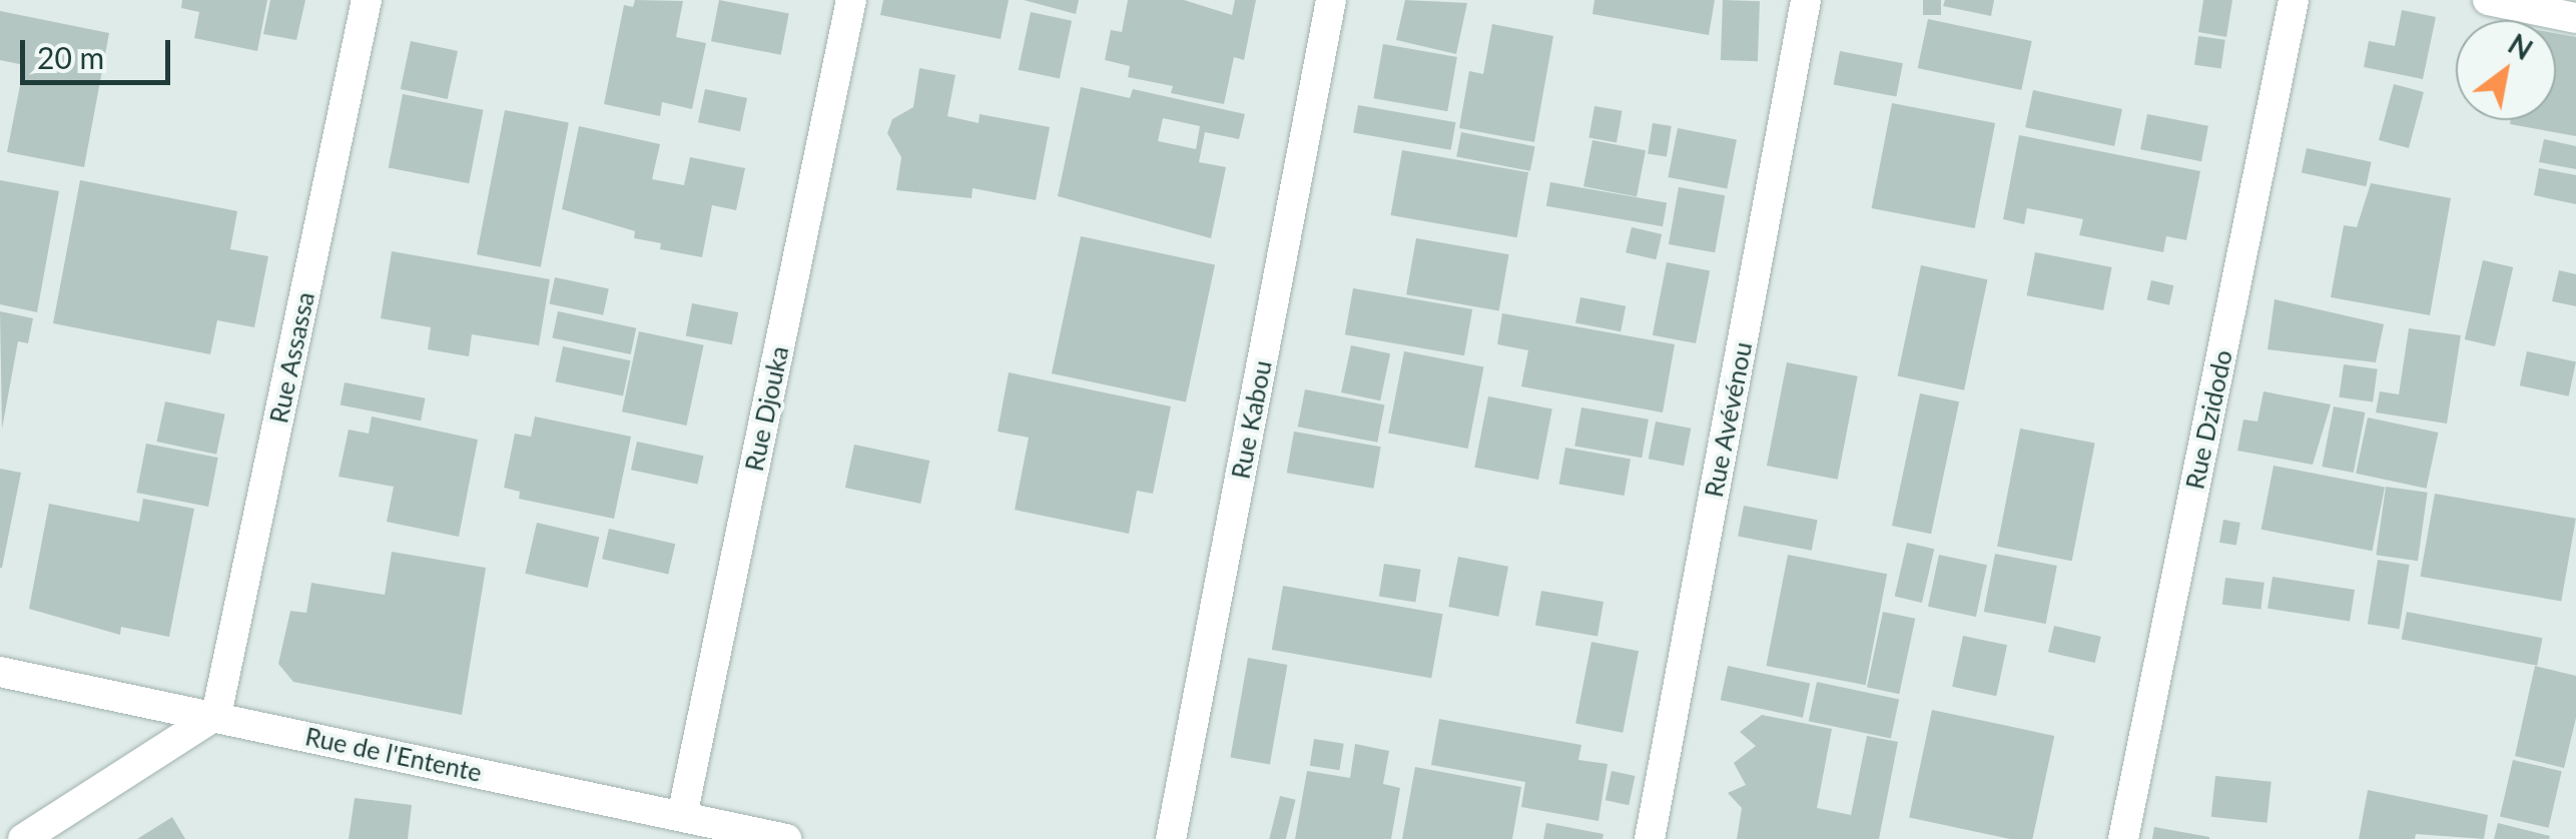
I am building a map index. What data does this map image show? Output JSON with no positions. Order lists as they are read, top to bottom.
{
  "streets": {
    "street": [
      "Rue Assassa",
      "Rue Djouka",
      "Rue Kabou",
      "Rue Avévénou",
      "Rue Dzidodo",
      "Rue de l'Entente"
    ]
  },
  "crossings": [
    ["Rue Assassa", "Rue de l'Entente"],
    ["Rue Djouka", "Rue de l'Entente"]
  ],
  "scale_bar": "20 m",
  "north": "top right"
}
